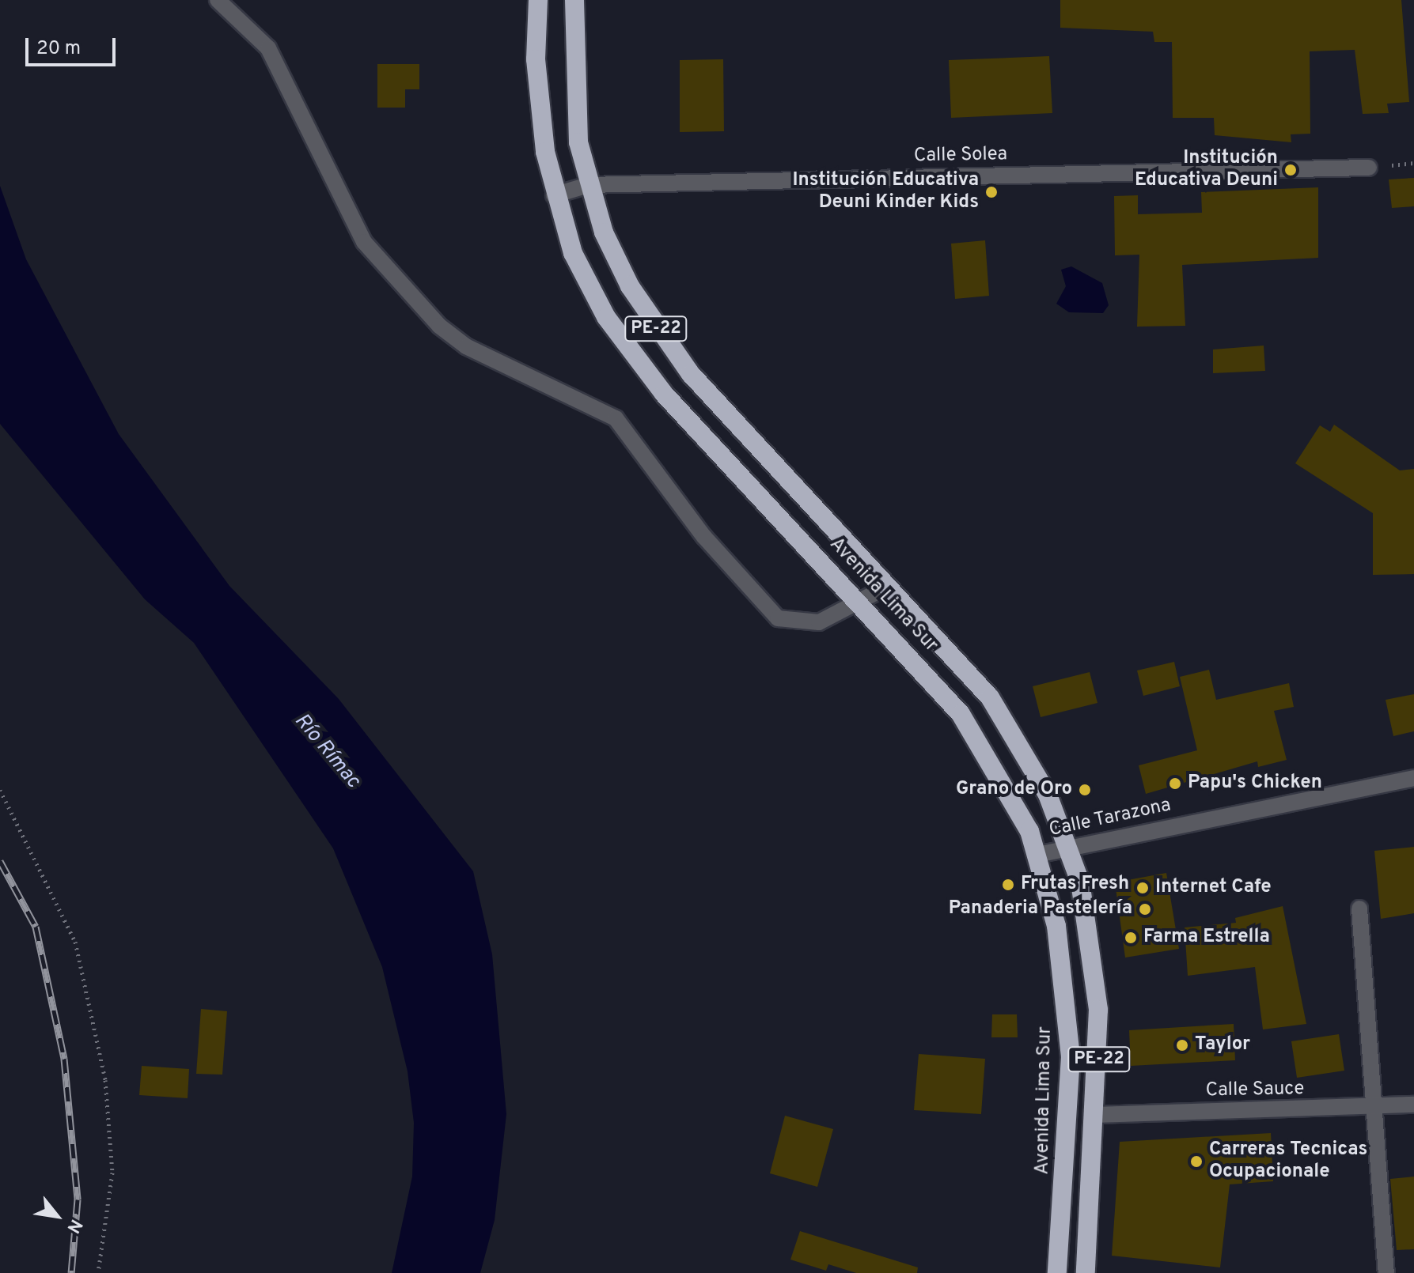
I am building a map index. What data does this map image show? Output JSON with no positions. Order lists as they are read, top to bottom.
{
  "streets": {
    "highway": ["PE-22", "Avenida Lima Sur"],
    "street": ["Calle Solea", "Calle Tarazona", "Calle Sauce"]
  },
  "crossings": [
    ["Calle Solea", "Avenida Lima Sur"],
    ["Avenida Lima Sur", "Calle Tarazona"],
    ["Avenida Lima Sur", "Calle Sauce"]
  ],
  "water": ["Río Rímac"],
  "places": [
    "Institución Educativa Deuni",
    "Institución Educativa Deuni Kinder Kids",
    "Papu's Chicken",
    "Grano de Oro",
    "Frutas Fresh",
    "Internet Cafe",
    "Panaderia Pastelería",
    "Farma Estrella",
    "Taylor",
    "Carreras Tecnicas Ocupacionale"
  ],
  "scale_bar": "20 m",
  "north": "bottom right"
}
